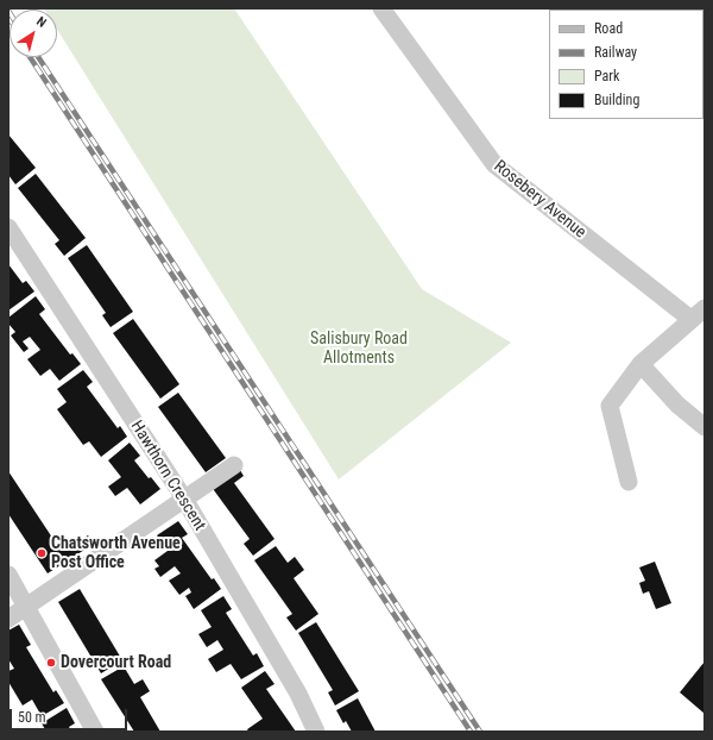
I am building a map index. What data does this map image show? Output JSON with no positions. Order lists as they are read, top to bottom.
{
  "streets": {
    "street": ["Rosebery Avenue", "Hawthorn Crescent"]
  },
  "parks": ["Salisbury Road Allotments"],
  "places": ["Chatsworth Avenue Post Office", "Dovercourt Road"],
  "legend": [
    "Road",
    "Railway",
    "Park",
    "Building"
  ],
  "scale_bar": "50 m",
  "north": "top right"
}
